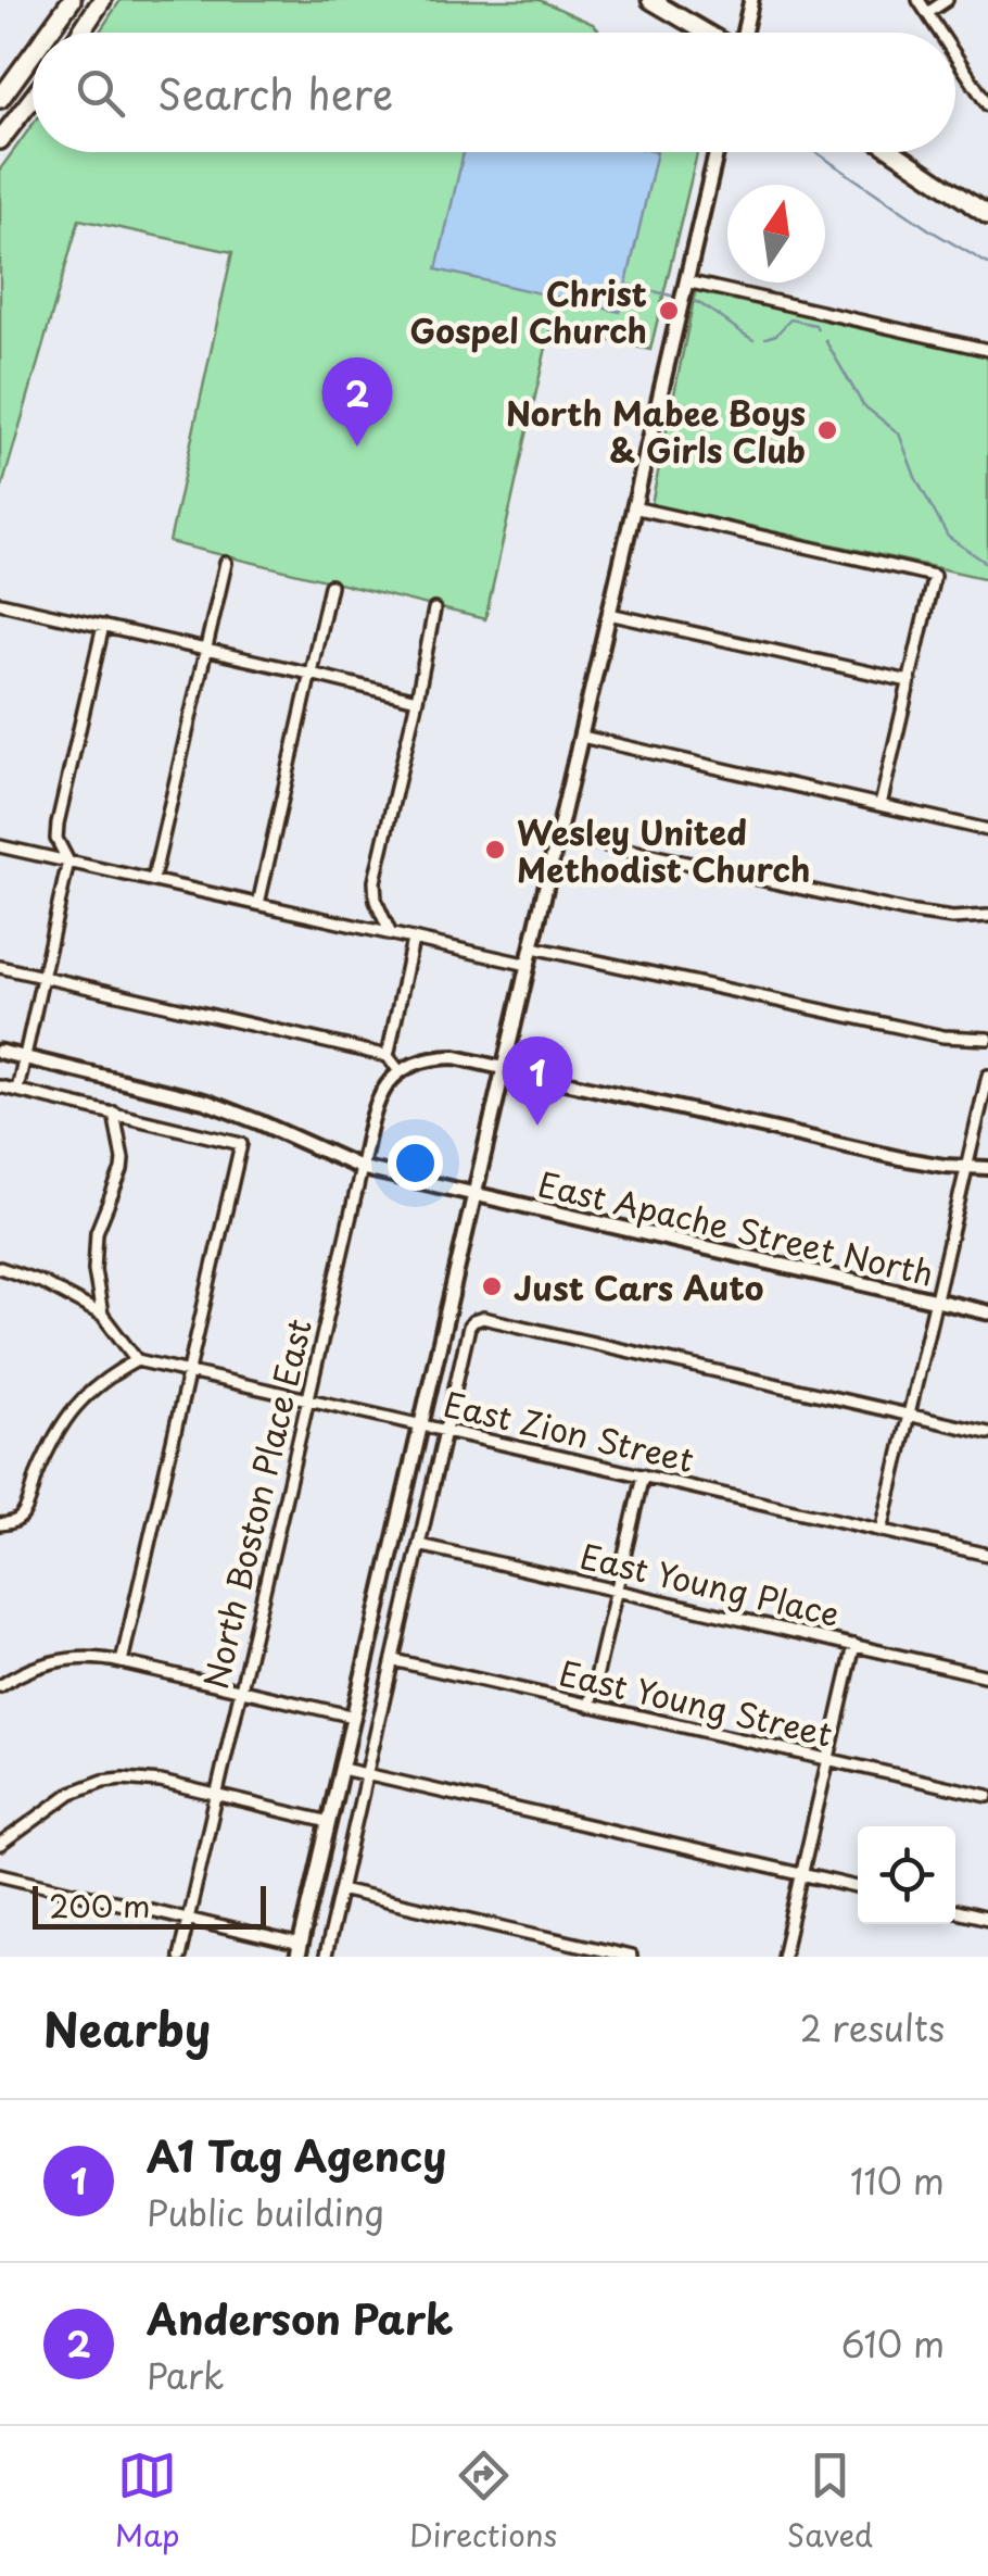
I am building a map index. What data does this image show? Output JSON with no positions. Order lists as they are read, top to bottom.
{
  "streets": {
    "main road": ["East Apache Street North"],
    "street": [
      "East Zion Street",
      "North Boston Place East",
      "East Young Place",
      "East Young Street"
    ]
  },
  "crossings": [
    ["East Apache Street North", "North Boston Place East"],
    ["East Zion Street", "North Boston Place East"]
  ],
  "places": [
    "Christ Gospel Church",
    "North Mabee Boys & Girls Club",
    "Wesley United Methodist Church",
    "Just Cars Auto"
  ],
  "scale_bar": "200 m",
  "north": "top",
  "page": {
    "search": "Search here",
    "pins": ["2", "1"],
    "scale": "200 m",
    "heading": ["Nearby", "2 results"],
    "list": [
      {
        "mark": "1",
        "name": "A1 Tag Agency",
        "note": "Public building",
        "value": "110 m"
      },
      {
        "mark": "2",
        "name": "Anderson Park",
        "note": "Park",
        "value": "610 m"
      }
    ],
    "nav": ["Map", "Directions", "Saved"]
  }
}
